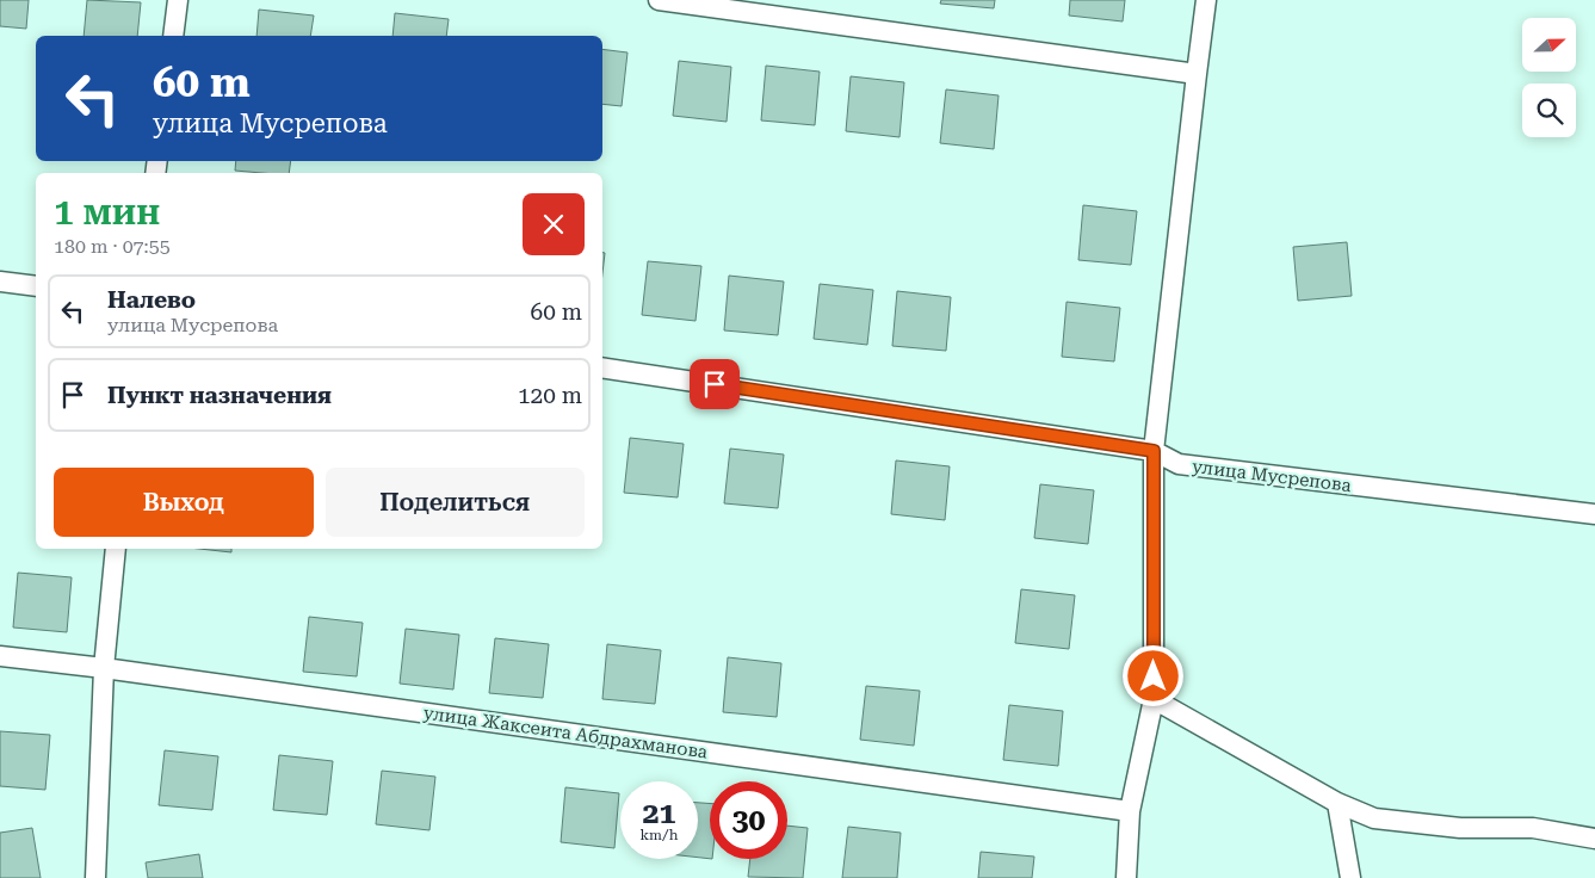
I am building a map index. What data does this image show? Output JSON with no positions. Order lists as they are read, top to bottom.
{
  "streets": {
    "street": ["улица Мусрепова", "улица Жаксеита Абдрахманова"]
  },
  "north": "right",
  "page": {
    "turn": ["60 m", "улица Мусрепова"],
    "heading": ["1 мин", "180 m · 07:55"],
    "list": [
      {
        "name": "Налево",
        "note": "улица Мусрепова",
        "value": "60 m"
      },
      {
        "name": "Пункт назначения",
        "value": "120 m"
      }
    ],
    "buttons": ["Выход", "Поделиться"],
    "speed": "21 km/h",
    "limit": "30"
  }
}
